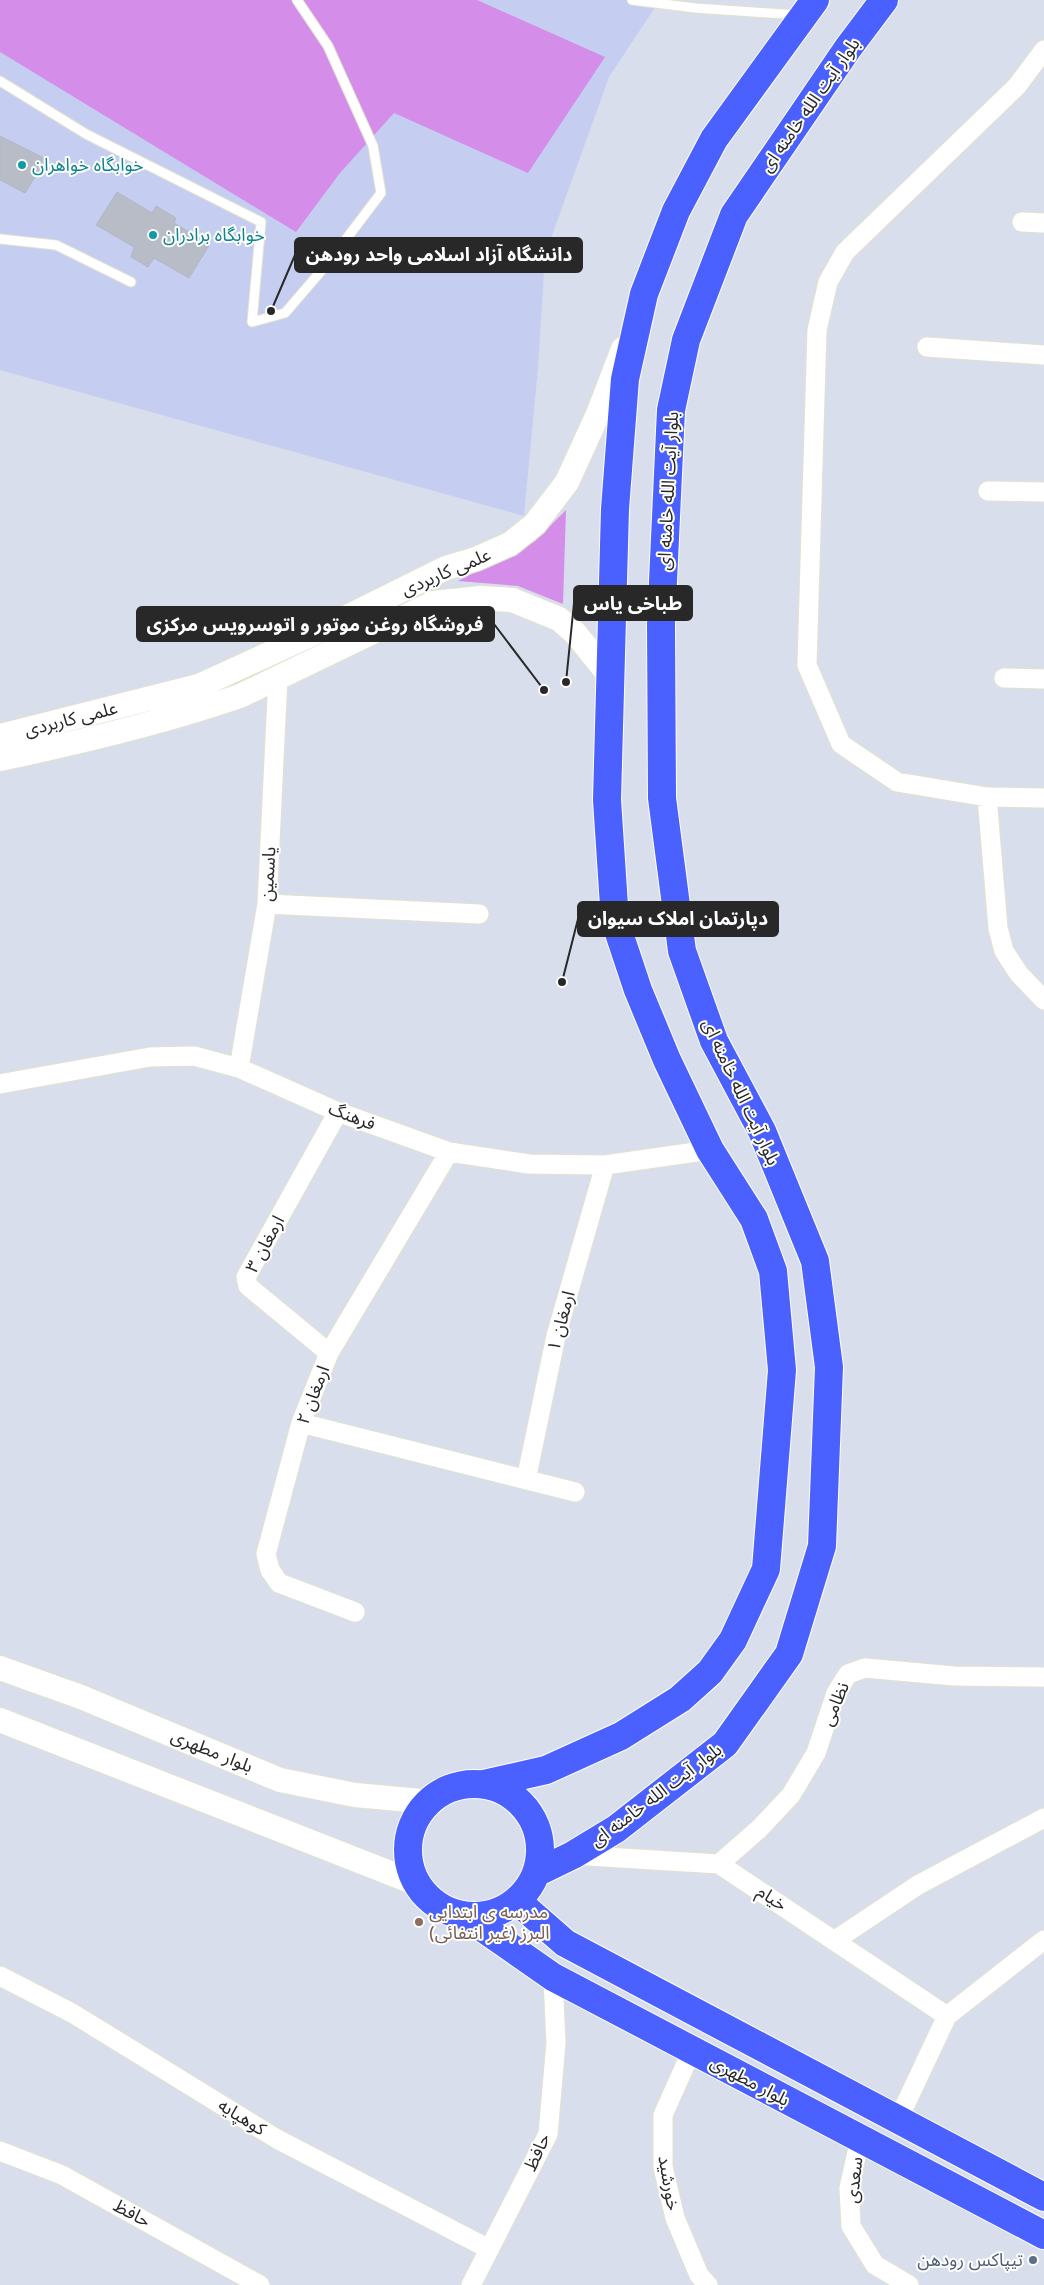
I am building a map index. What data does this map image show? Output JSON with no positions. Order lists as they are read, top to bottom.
{
  "streets": {
    "main road": ["بلوار آیت الله خامنه ای", "بلوار مطهری"],
    "street": [
      "علمی کاربردی",
      "یاسمین",
      "فرهنگ",
      "ارمغان ۳",
      "ارمغان ۱",
      "ارمغان ۲",
      "نظامی",
      "خیام",
      "کوهپایه",
      "حافظ",
      "سعدی",
      "خورشید"
    ]
  },
  "crossings": [
    ["بلوار آیت الله خامنه ای", "بلوار مطهری"],
    ["علمی کاربردی", "یاسمین"],
    ["یاسمین", "فرهنگ"],
    ["فرهنگ", "ارمغان ۳"],
    ["فرهنگ", "ارمغان ۱"],
    ["فرهنگ", "ارمغان ۲"],
    ["ارمغان ۳", "ارمغان ۲"],
    ["نظامی", "خیام"],
    ["بلوار مطهری", "حافظ"],
    ["بلوار مطهری", "سعدی"],
    ["بلوار مطهری", "خورشید"],
    ["کوهپایه", "حافظ"]
  ],
  "places": [
    "خوابگاه خواهران",
    "خوابگاه برادران",
    "دانشگاه آزاد اسلامی واحد رودهن",
    "طباخی یاس",
    "فروشگاه روغن موتور و اتوسرویس مرکزی",
    "دپارتمان املاک سیوان",
    "مدرسه ی ابتدایی (غیر انتفائی) البرز",
    "تیپاکس رودهن"
  ]
}
